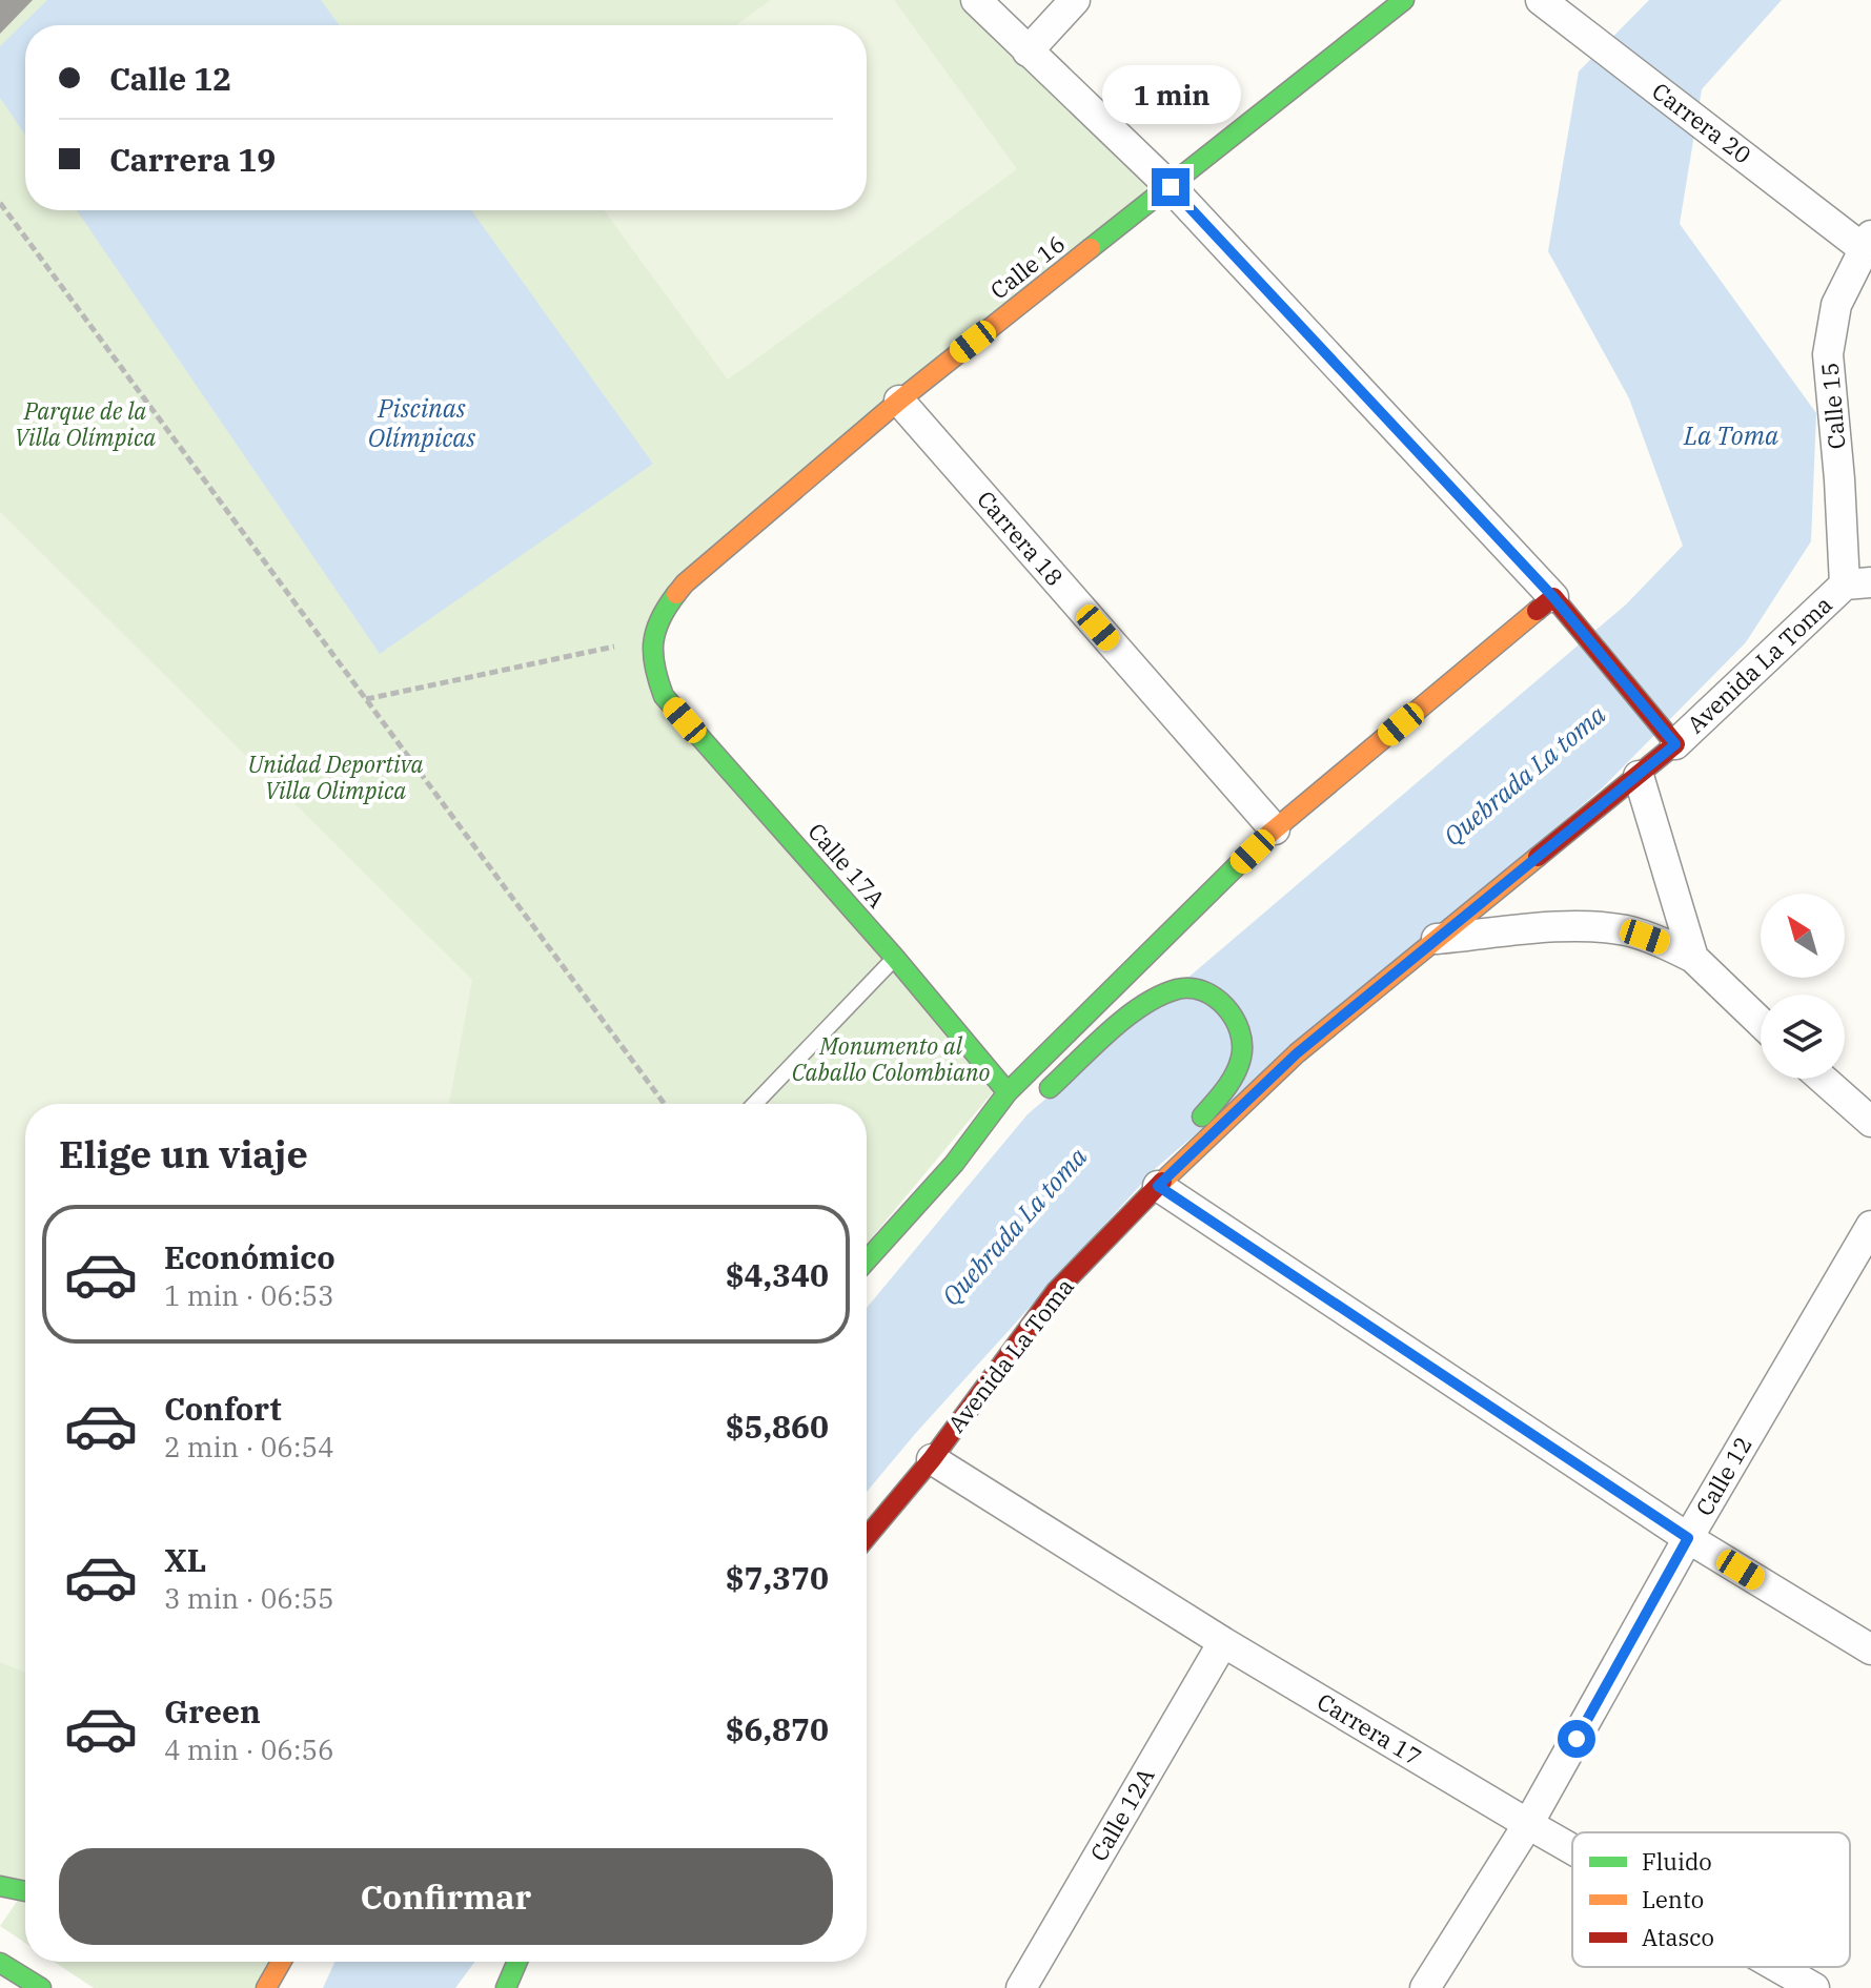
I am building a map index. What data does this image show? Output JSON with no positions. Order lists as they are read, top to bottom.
{
  "streets": {
    "main road": ["Calle 16", "Avenida La Toma", "Calle 17A"],
    "street": [
      "Carrera 20",
      "Calle 15",
      "Carrera 18",
      "Calle 12",
      "Carrera 17",
      "Calle 12A"
    ]
  },
  "crossings": [
    ["Carrera 20", "Calle 15"],
    ["Calle 16", "Carrera 18"],
    ["Calle 16", "Calle 17A"],
    ["Calle 15", "Avenida La Toma"],
    ["Avenida La Toma", "Carrera 17"],
    ["Calle 12", "Carrera 17"],
    ["Carrera 17", "Calle 12A"]
  ],
  "water": ["Piscinas Olímpicas", "La Toma", "Quebrada La toma"],
  "parks": ["Parque de la Villa Olímpica", "Unidad Deportiva Villa Olimpica", "Monumento al Caballo Colombiano"],
  "legend": ["Fluido", "Lento", "Atasco"],
  "north": "top left",
  "page": {
    "banner": ["Calle 12", "Carrera 19"],
    "bubble": "1 min",
    "heading": "Elige un viaje",
    "list": [
      {
        "name": "Económico",
        "note": "1 min · 06:53",
        "value": "$4,340"
      },
      {
        "name": "Confort",
        "note": "2 min · 06:54",
        "value": "$5,860"
      },
      {
        "name": "XL",
        "note": "3 min · 06:55",
        "value": "$7,370"
      },
      {
        "name": "Green",
        "note": "4 min · 06:56",
        "value": "$6,870"
      }
    ],
    "buttons": "Confirmar"
  }
}
